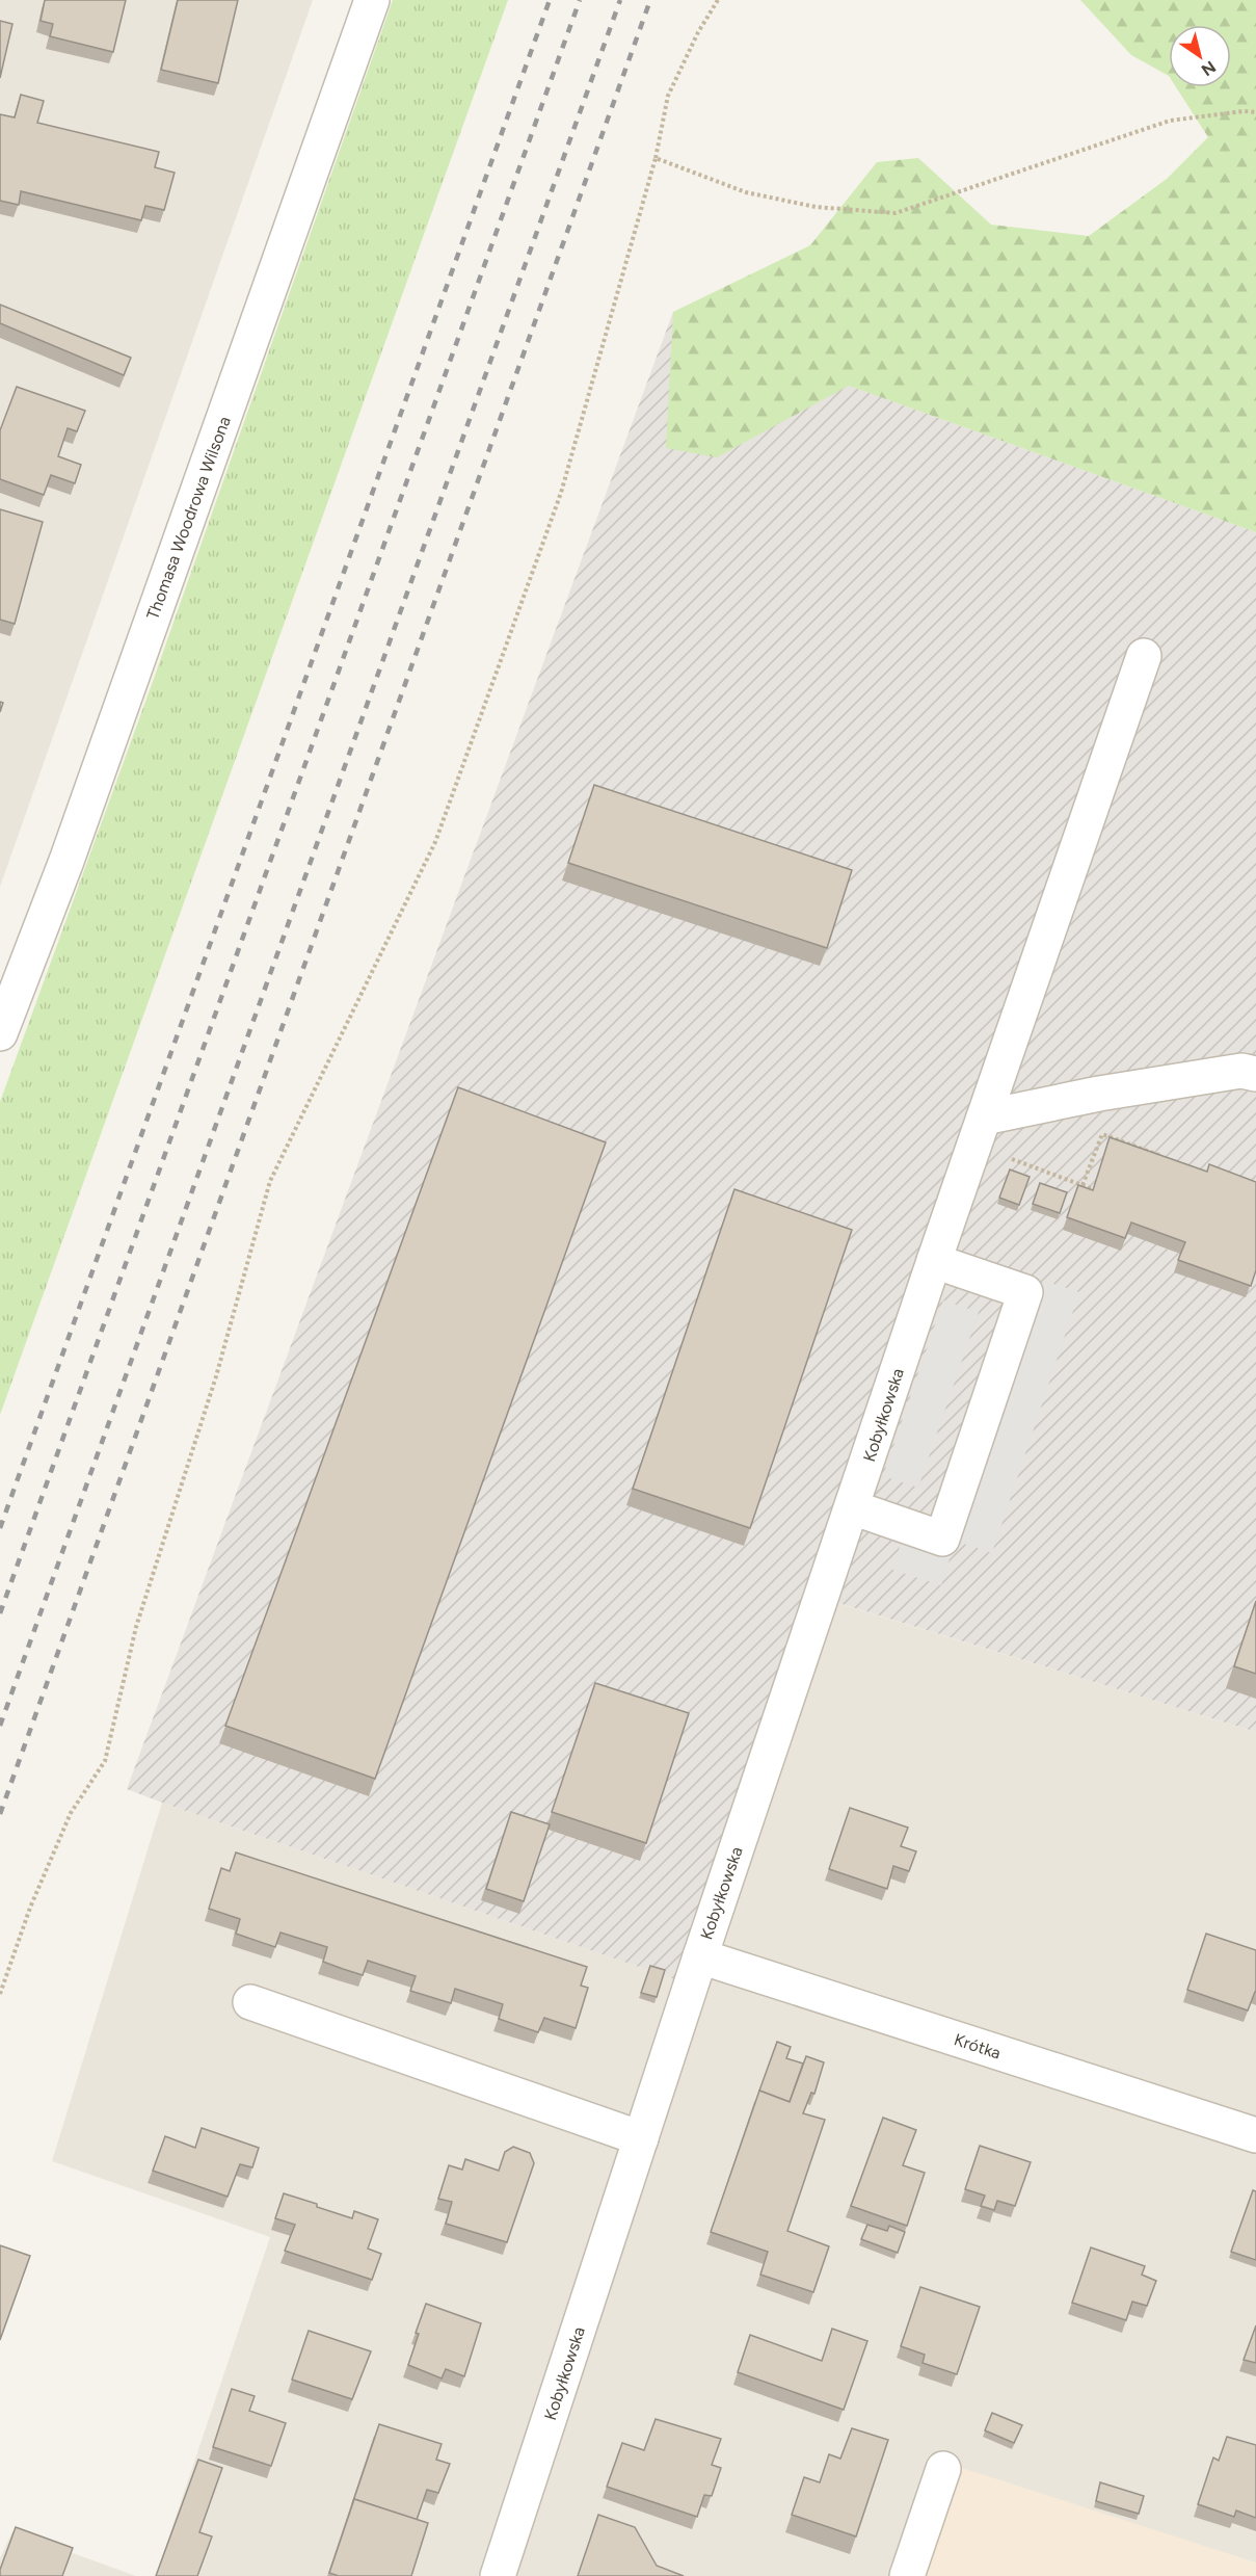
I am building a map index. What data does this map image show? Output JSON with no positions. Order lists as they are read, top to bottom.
{
  "streets": {
    "street": ["Thomasa Woodrowa Wilsona", "Kobyłkowska", "Krótka"]
  },
  "crossings": [
    ["Kobyłkowska", "Krótka"]
  ],
  "north": "bottom right"
}
